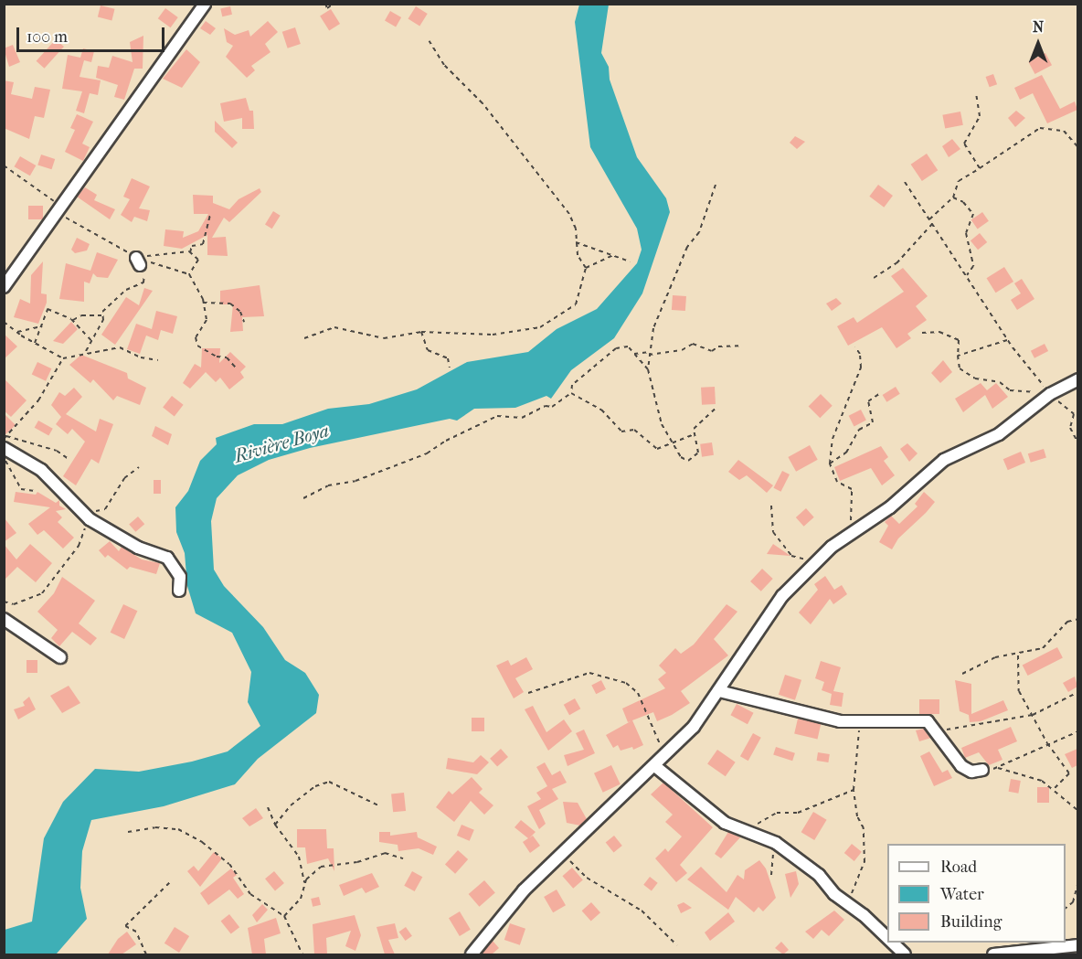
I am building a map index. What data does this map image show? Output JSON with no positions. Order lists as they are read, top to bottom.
{
  "water": ["Rivière Boya"],
  "legend": ["Road", "Water", "Building"],
  "scale_bar": "100 m",
  "north": "top"
}
